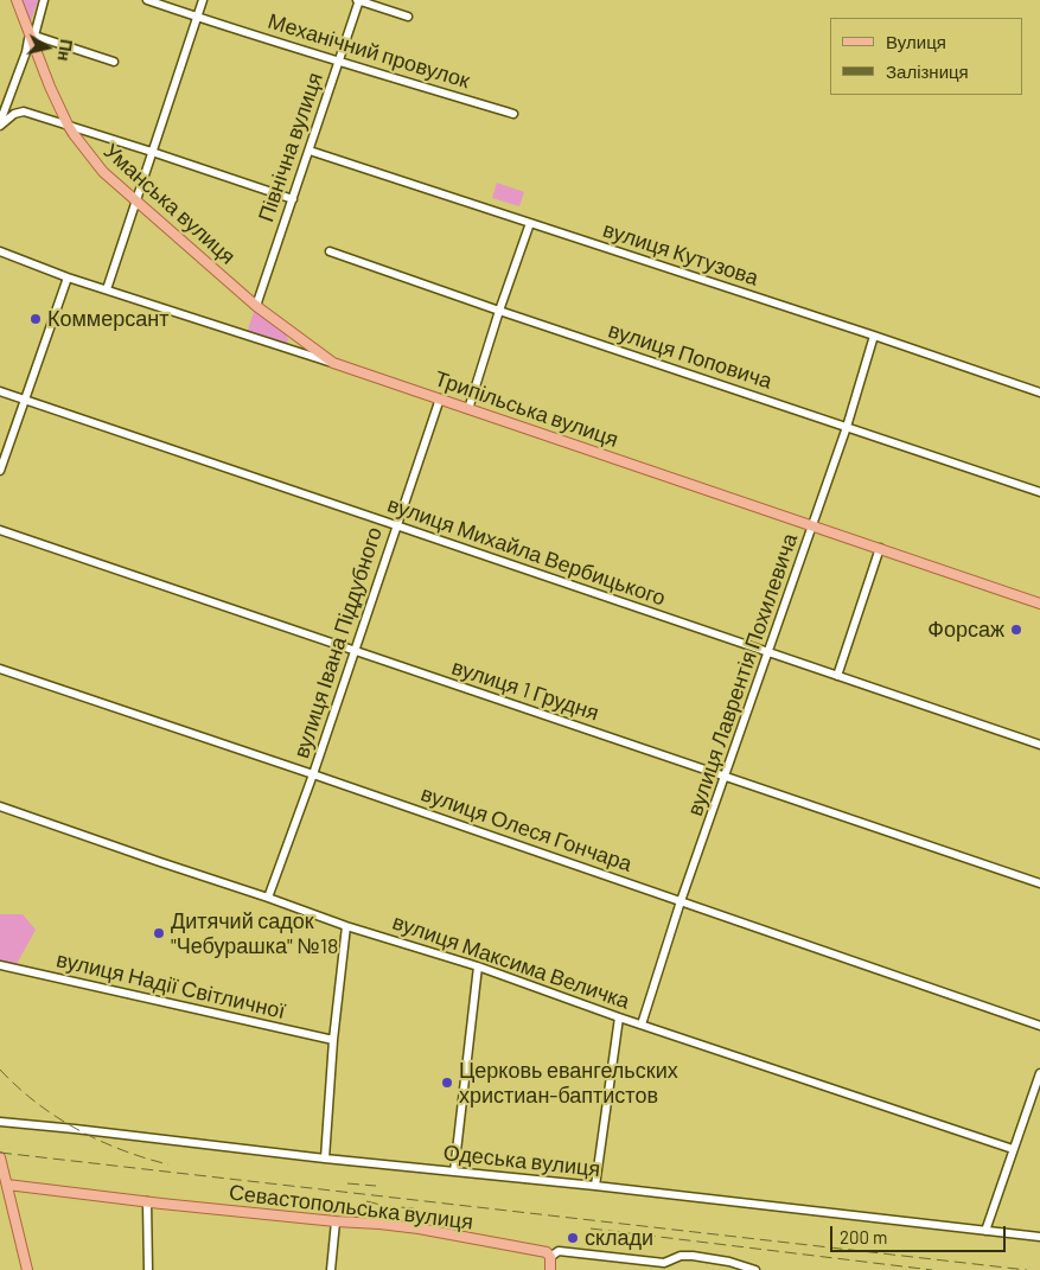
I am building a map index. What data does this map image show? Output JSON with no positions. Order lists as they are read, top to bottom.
{
  "streets": {
    "main road": ["Уманська вулиця", "Трипільська вулиця", "Севастопольська вулиця"],
    "street": [
      "Механічний провулок",
      "Північна вулиця",
      "вулиця Кутузова",
      "вулиця Поповича",
      "вулиця Михайла Вербицького",
      "вулиця Івана Піддубного",
      "вулиця Лаврентія Похилевича",
      "вулиця 1 Грудня",
      "вулиця Олеся Гончара",
      "вулиця Максима Величка",
      "вулиця Надії Світличної",
      "Одеська вулиця"
    ]
  },
  "crossings": [
    ["Механічний провулок", "Північна вулиця"],
    ["Північна вулиця", "Уманська вулиця"],
    ["Північна вулиця", "вулиця Кутузова"],
    ["Уманська вулиця", "Трипільська вулиця"],
    ["вулиця Кутузова", "вулиця Лаврентія Похилевича"],
    ["вулиця Поповича", "вулиця Лаврентія Похилевича"],
    ["Трипільська вулиця", "вулиця Івана Піддубного"],
    ["Трипільська вулиця", "вулиця Лаврентія Похилевича"],
    ["вулиця Михайла Вербицького", "вулиця Івана Піддубного"],
    ["вулиця Михайла Вербицького", "вулиця Лаврентія Похилевича"],
    ["вулиця Івана Піддубного", "вулиця 1 Грудня"],
    ["вулиця Івана Піддубного", "вулиця Олеся Гончара"],
    ["вулиця Івана Піддубного", "вулиця Максима Величка"],
    ["вулиця Лаврентія Похилевича", "вулиця 1 Грудня"],
    ["вулиця Лаврентія Похилевича", "вулиця Олеся Гончара"],
    ["вулиця Лаврентія Похилевича", "вулиця Максима Величка"]
  ],
  "places": [
    "Коммерсант",
    "Форсаж",
    "Дитячий садок \"Чебурашка\" №18",
    "Церковь евангельских христиан-баптистов",
    "склади"
  ],
  "legend": ["Вулиця", "Залізниця"],
  "scale_bar": "200 m",
  "north": "right"
}
